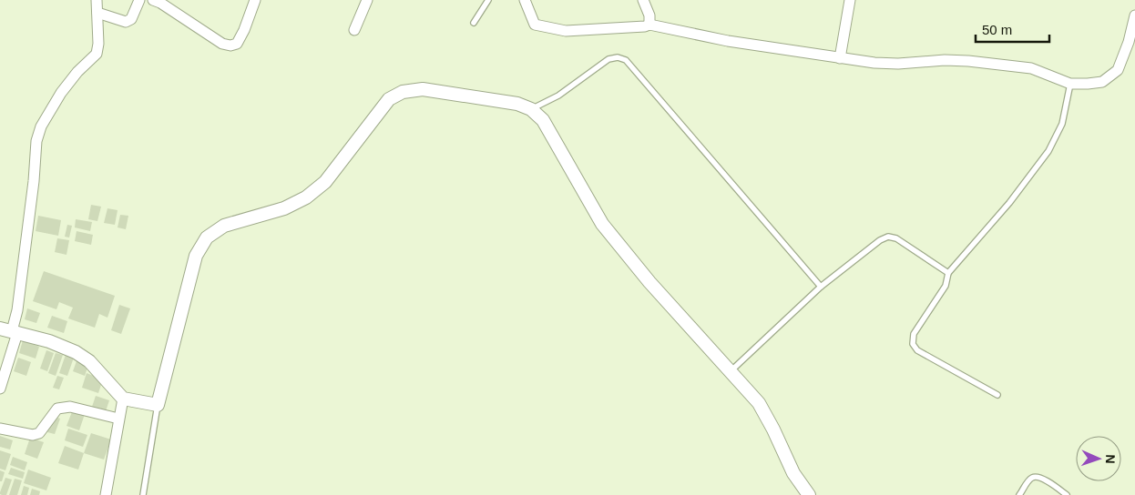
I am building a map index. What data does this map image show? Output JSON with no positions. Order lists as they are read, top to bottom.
{
  "scale_bar": "50 m",
  "north": "right"
}
